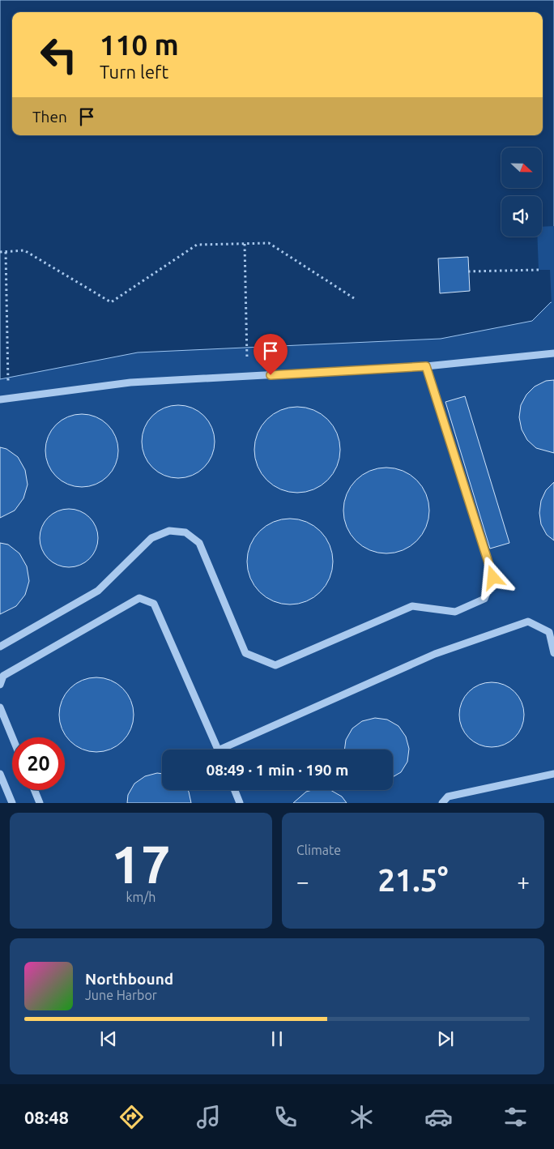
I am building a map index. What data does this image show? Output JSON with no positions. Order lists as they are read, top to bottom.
{
  "north": "right",
  "page": {
    "turn": ["110 m", "Turn left"],
    "then": "Then",
    "limit": "20",
    "trip": "08:49 · 1 min · 190 m",
    "tile": [
      ["17", "km/h"],
      "Climate"
    ],
    "heat": ["−", "21.5°", "+"],
    "song": ["Northbound", "June Harbor"],
    "tabs": "08:48"
  }
}
